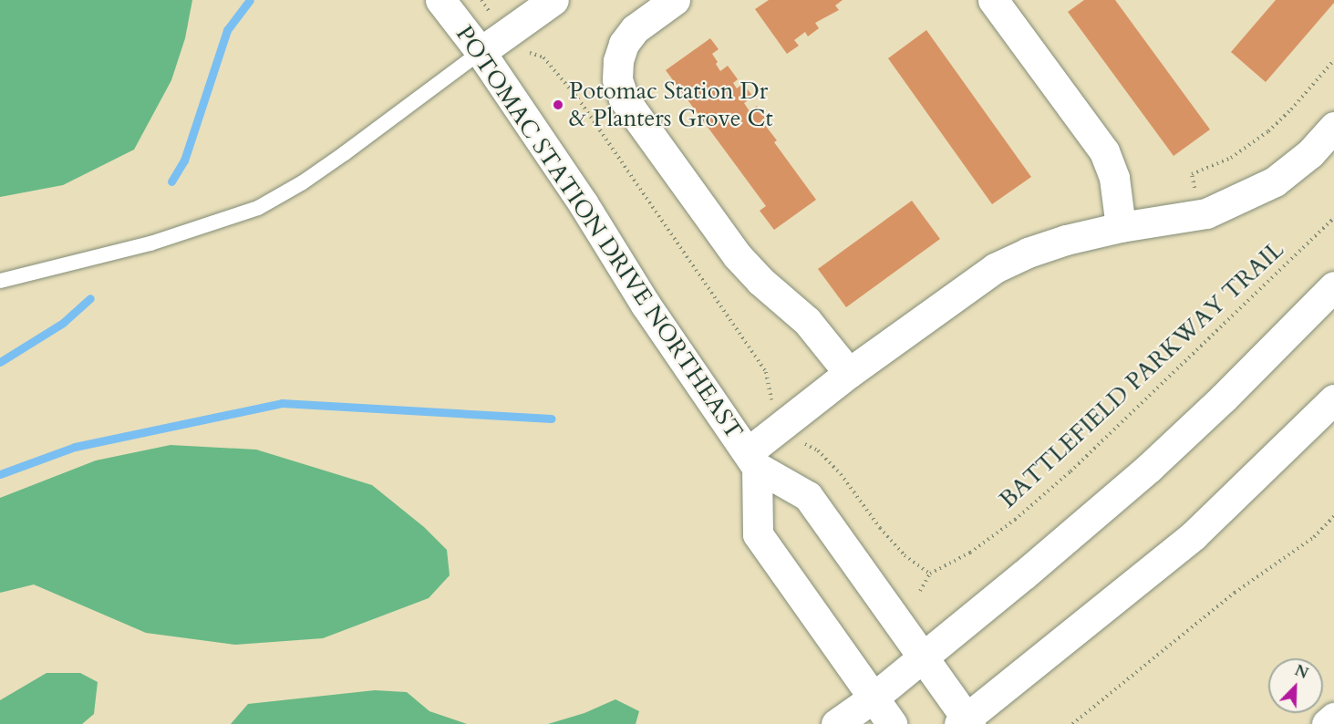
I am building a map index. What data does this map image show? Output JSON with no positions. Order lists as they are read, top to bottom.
{
  "streets": {
    "street": ["POTOMAC STATION DRIVE NORTHEAST"],
    "path": ["BATTLEFIELD PARKWAY TRAIL"]
  },
  "places": ["Potomac Station Dr & Planters Grove Ct"],
  "north": "top right"
}
